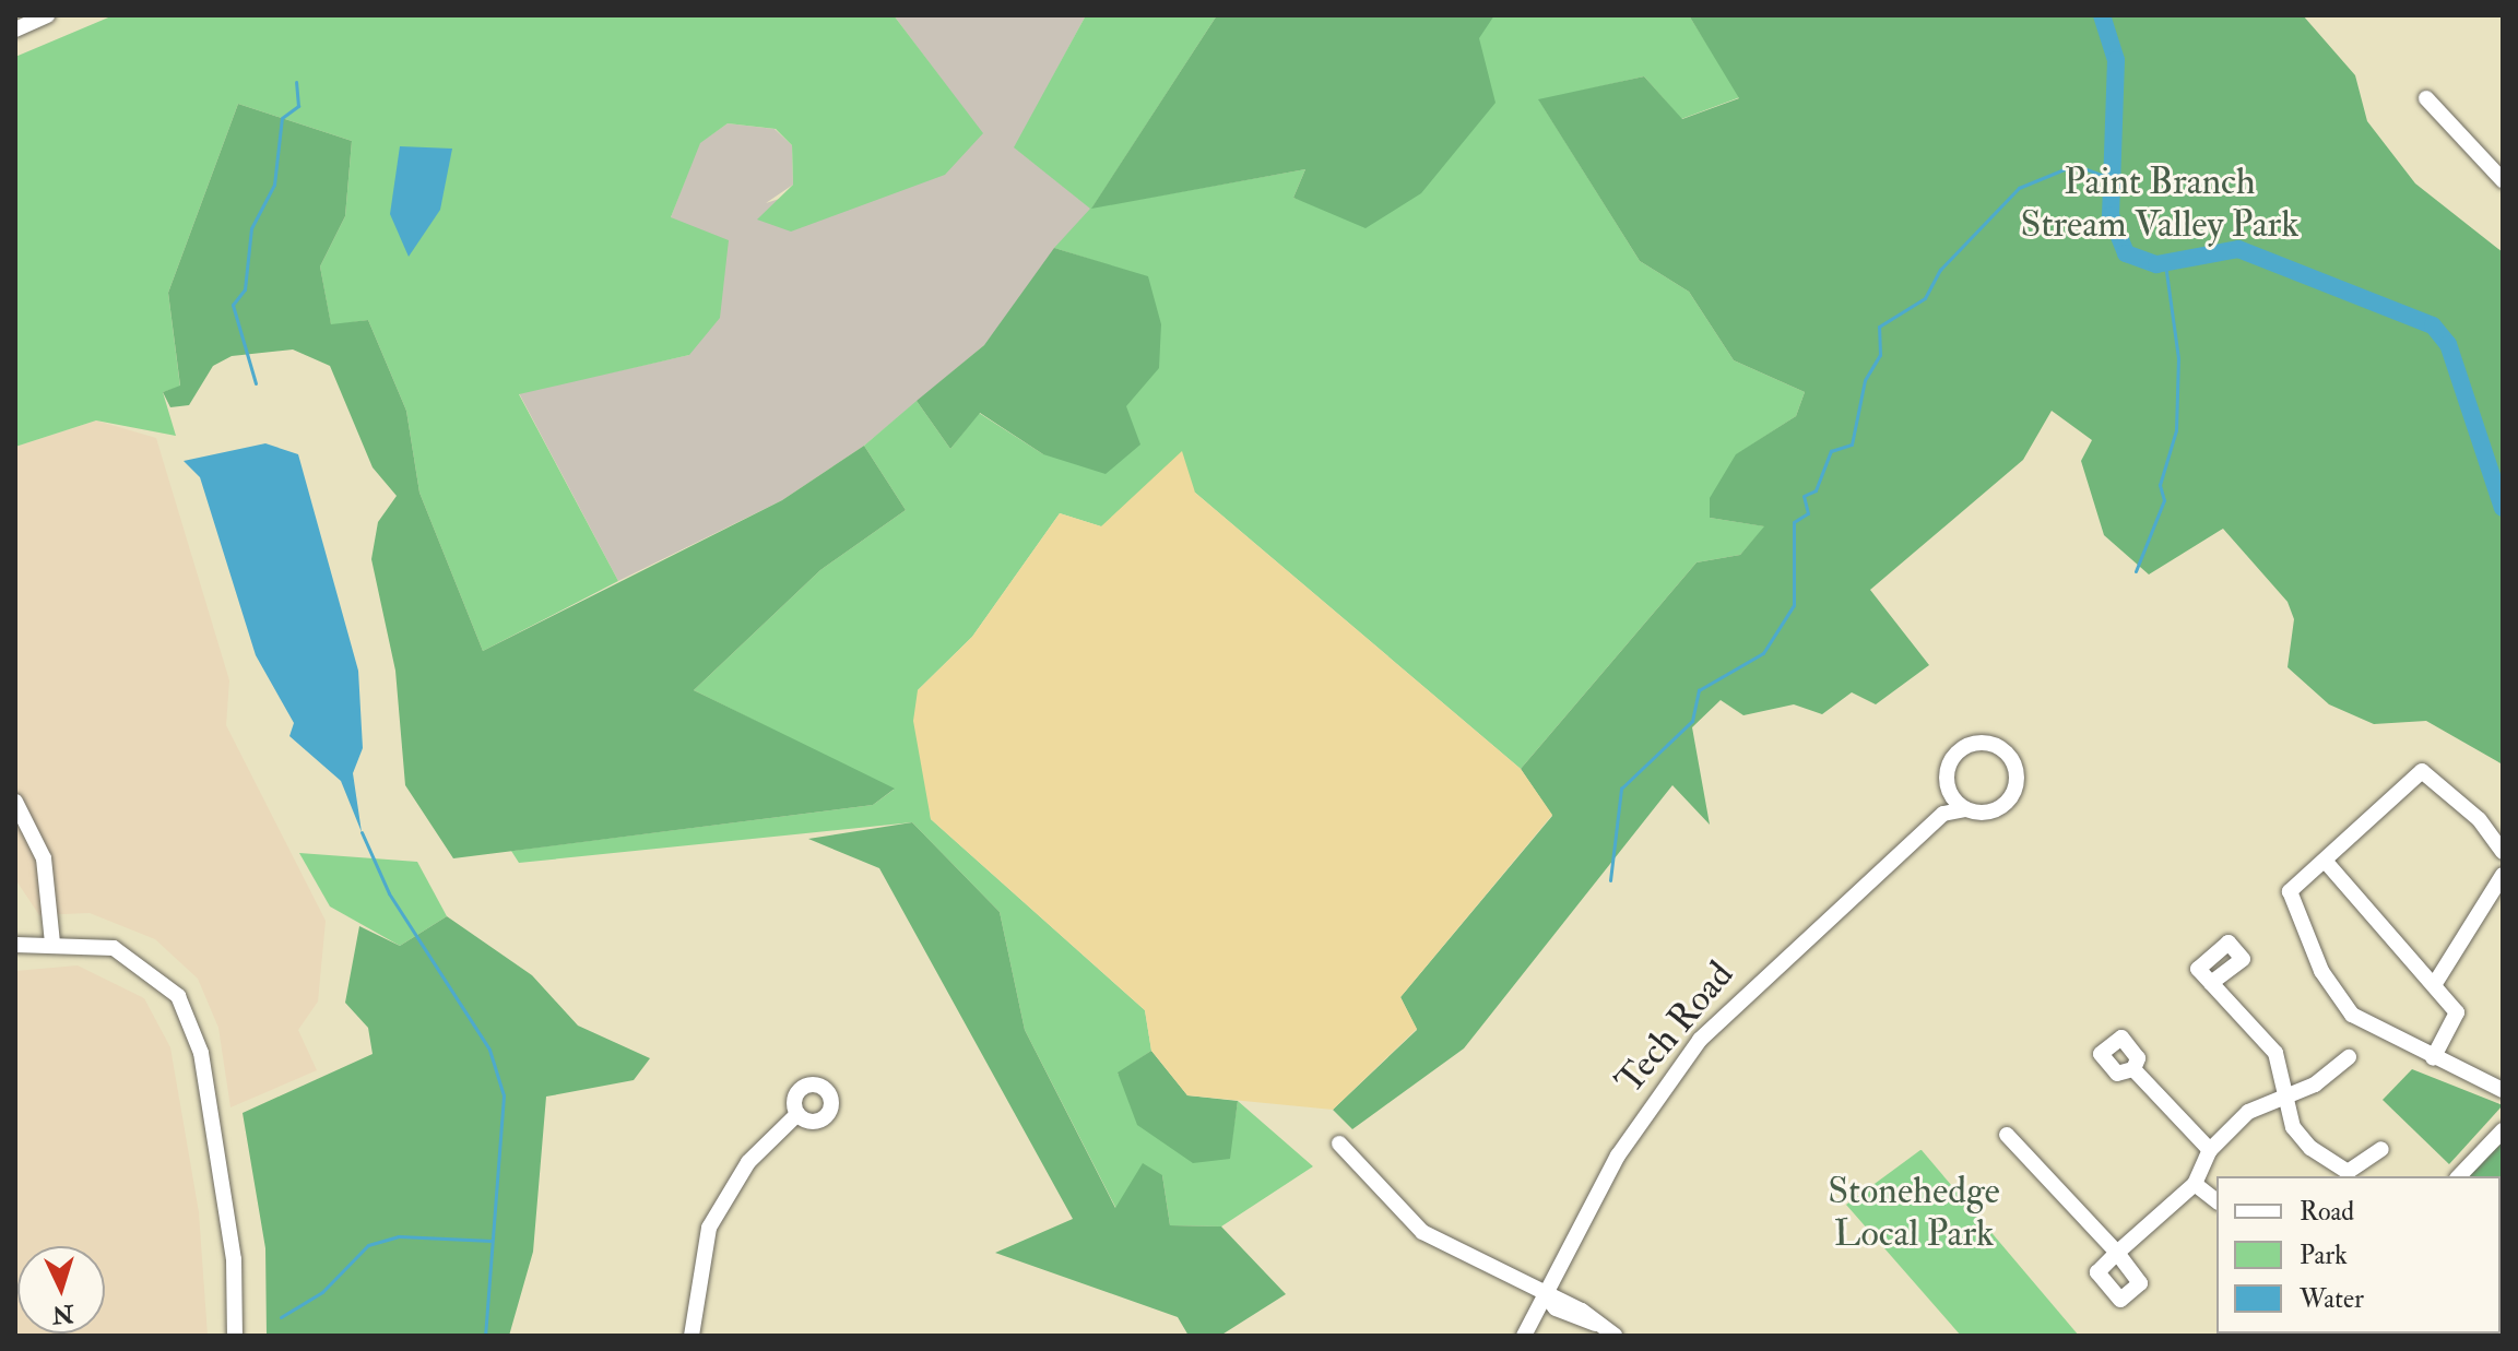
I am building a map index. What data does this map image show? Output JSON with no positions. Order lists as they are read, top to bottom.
{
  "streets": {
    "street": ["Tech Road"]
  },
  "parks": ["Paint Branch Stream Valley Park", "Stonehedge Local Park"],
  "legend": ["Road", "Park", "Water"],
  "north": "bottom"
}
